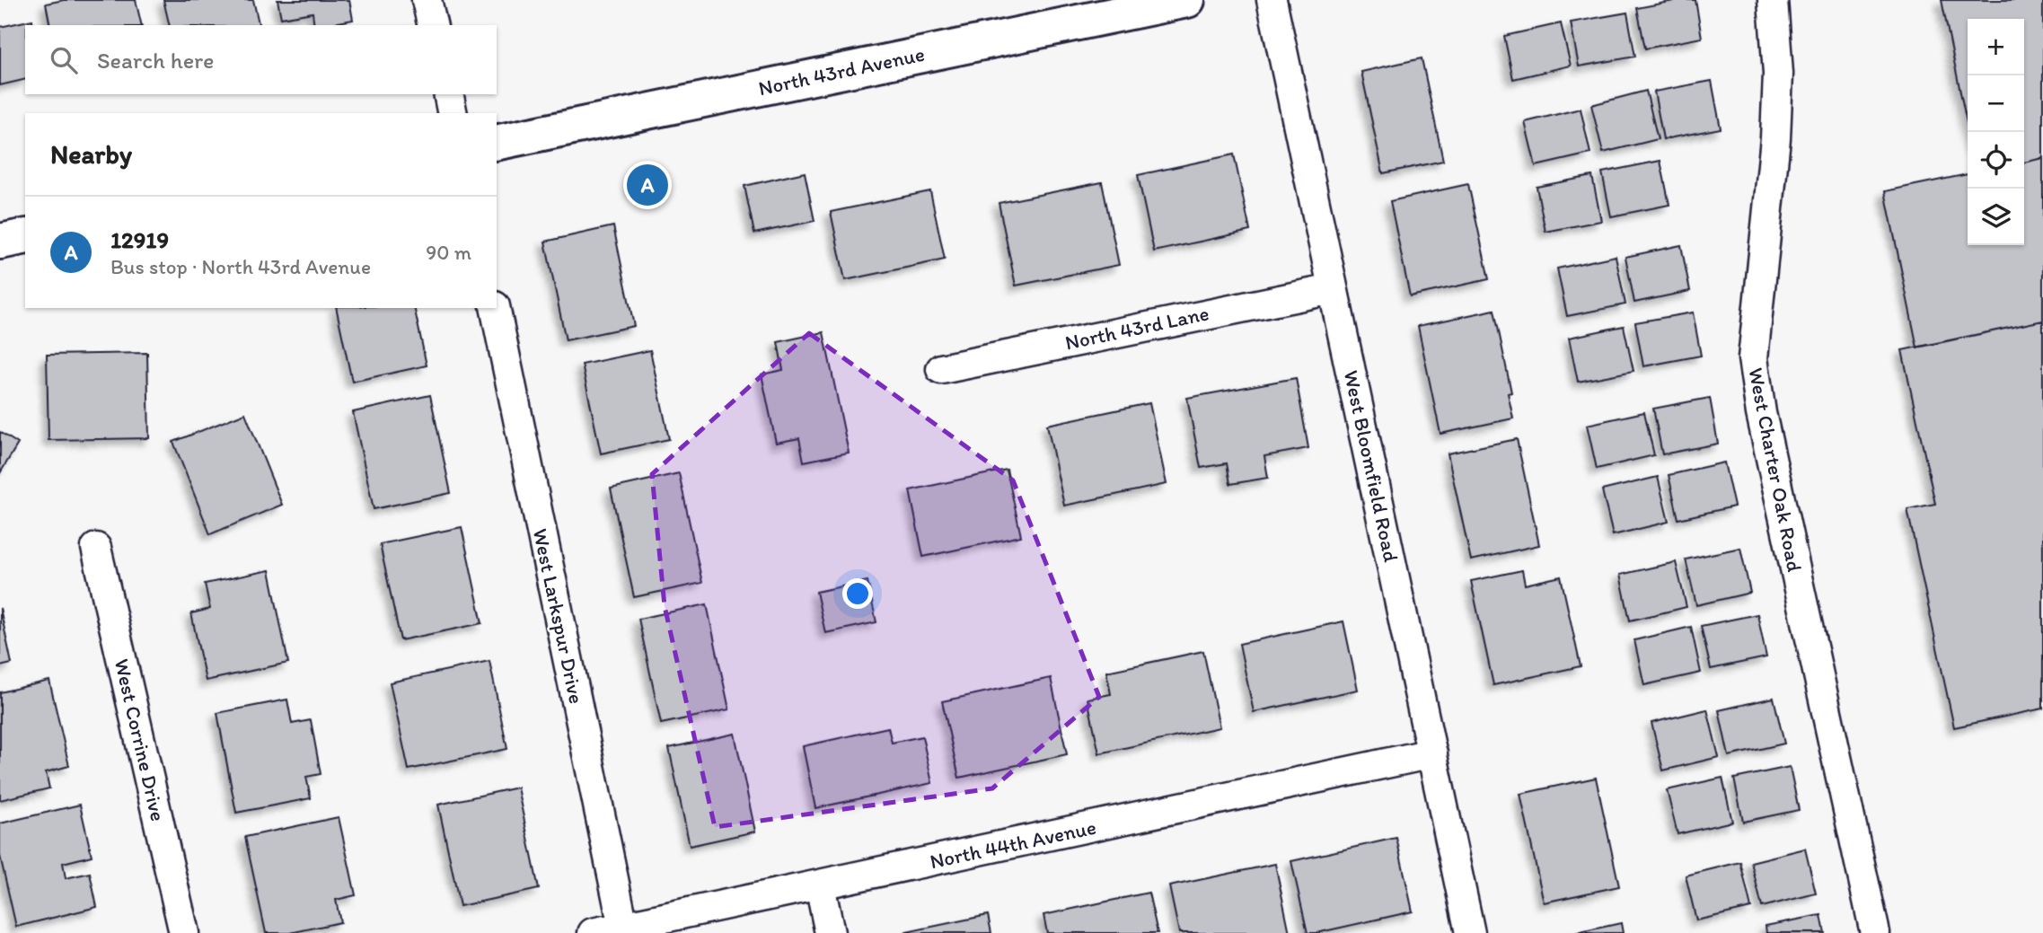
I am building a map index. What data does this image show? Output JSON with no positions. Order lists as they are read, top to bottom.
{
  "streets": {
    "main road": ["North 43rd Avenue"],
    "street": [
      "North 43rd Lane",
      "West Bloomfield Road",
      "West Charter Oak Road",
      "West Larkspur Drive",
      "West Corrine Drive",
      "North 44th Avenue"
    ]
  },
  "crossings": [
    ["North 43rd Lane", "West Bloomfield Road"],
    ["West Bloomfield Road", "North 44th Avenue"],
    ["West Larkspur Drive", "North 44th Avenue"]
  ],
  "page": {
    "map_buttons": ["+", "−"],
    "search": "Search here",
    "heading": "Nearby",
    "pins": "A",
    "list": [
      {
        "mark": "A",
        "name": "12919",
        "note": "Bus stop · North 43rd Avenue",
        "value": "90 m"
      }
    ]
  }
}
